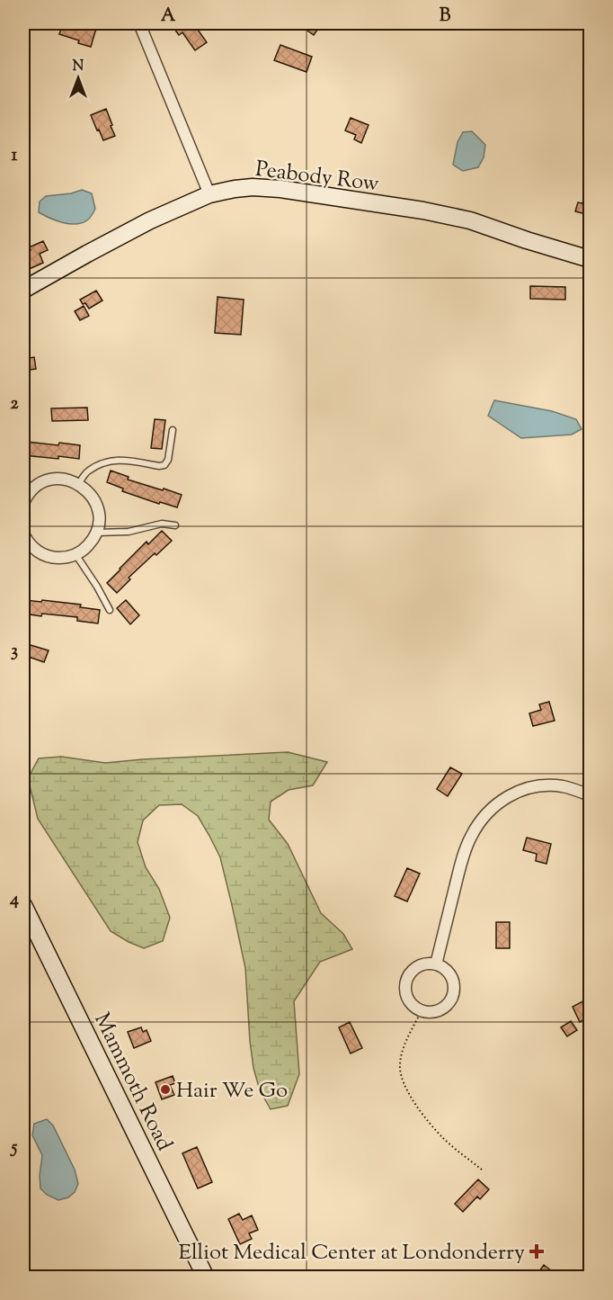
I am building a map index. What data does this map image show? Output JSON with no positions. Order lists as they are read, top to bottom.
{
  "streets": {
    "street": ["Peabody Row", "Mammoth Road"]
  },
  "places": {
    "other": ["Hair We Go"],
    "health": ["Elliot Medical Center at Londonderry"]
  },
  "north": "top",
  "grid": {
    "columns": ["A", "B"],
    "rows": [
      "1",
      "2",
      "3",
      "4",
      "5"
    ]
  }
}
